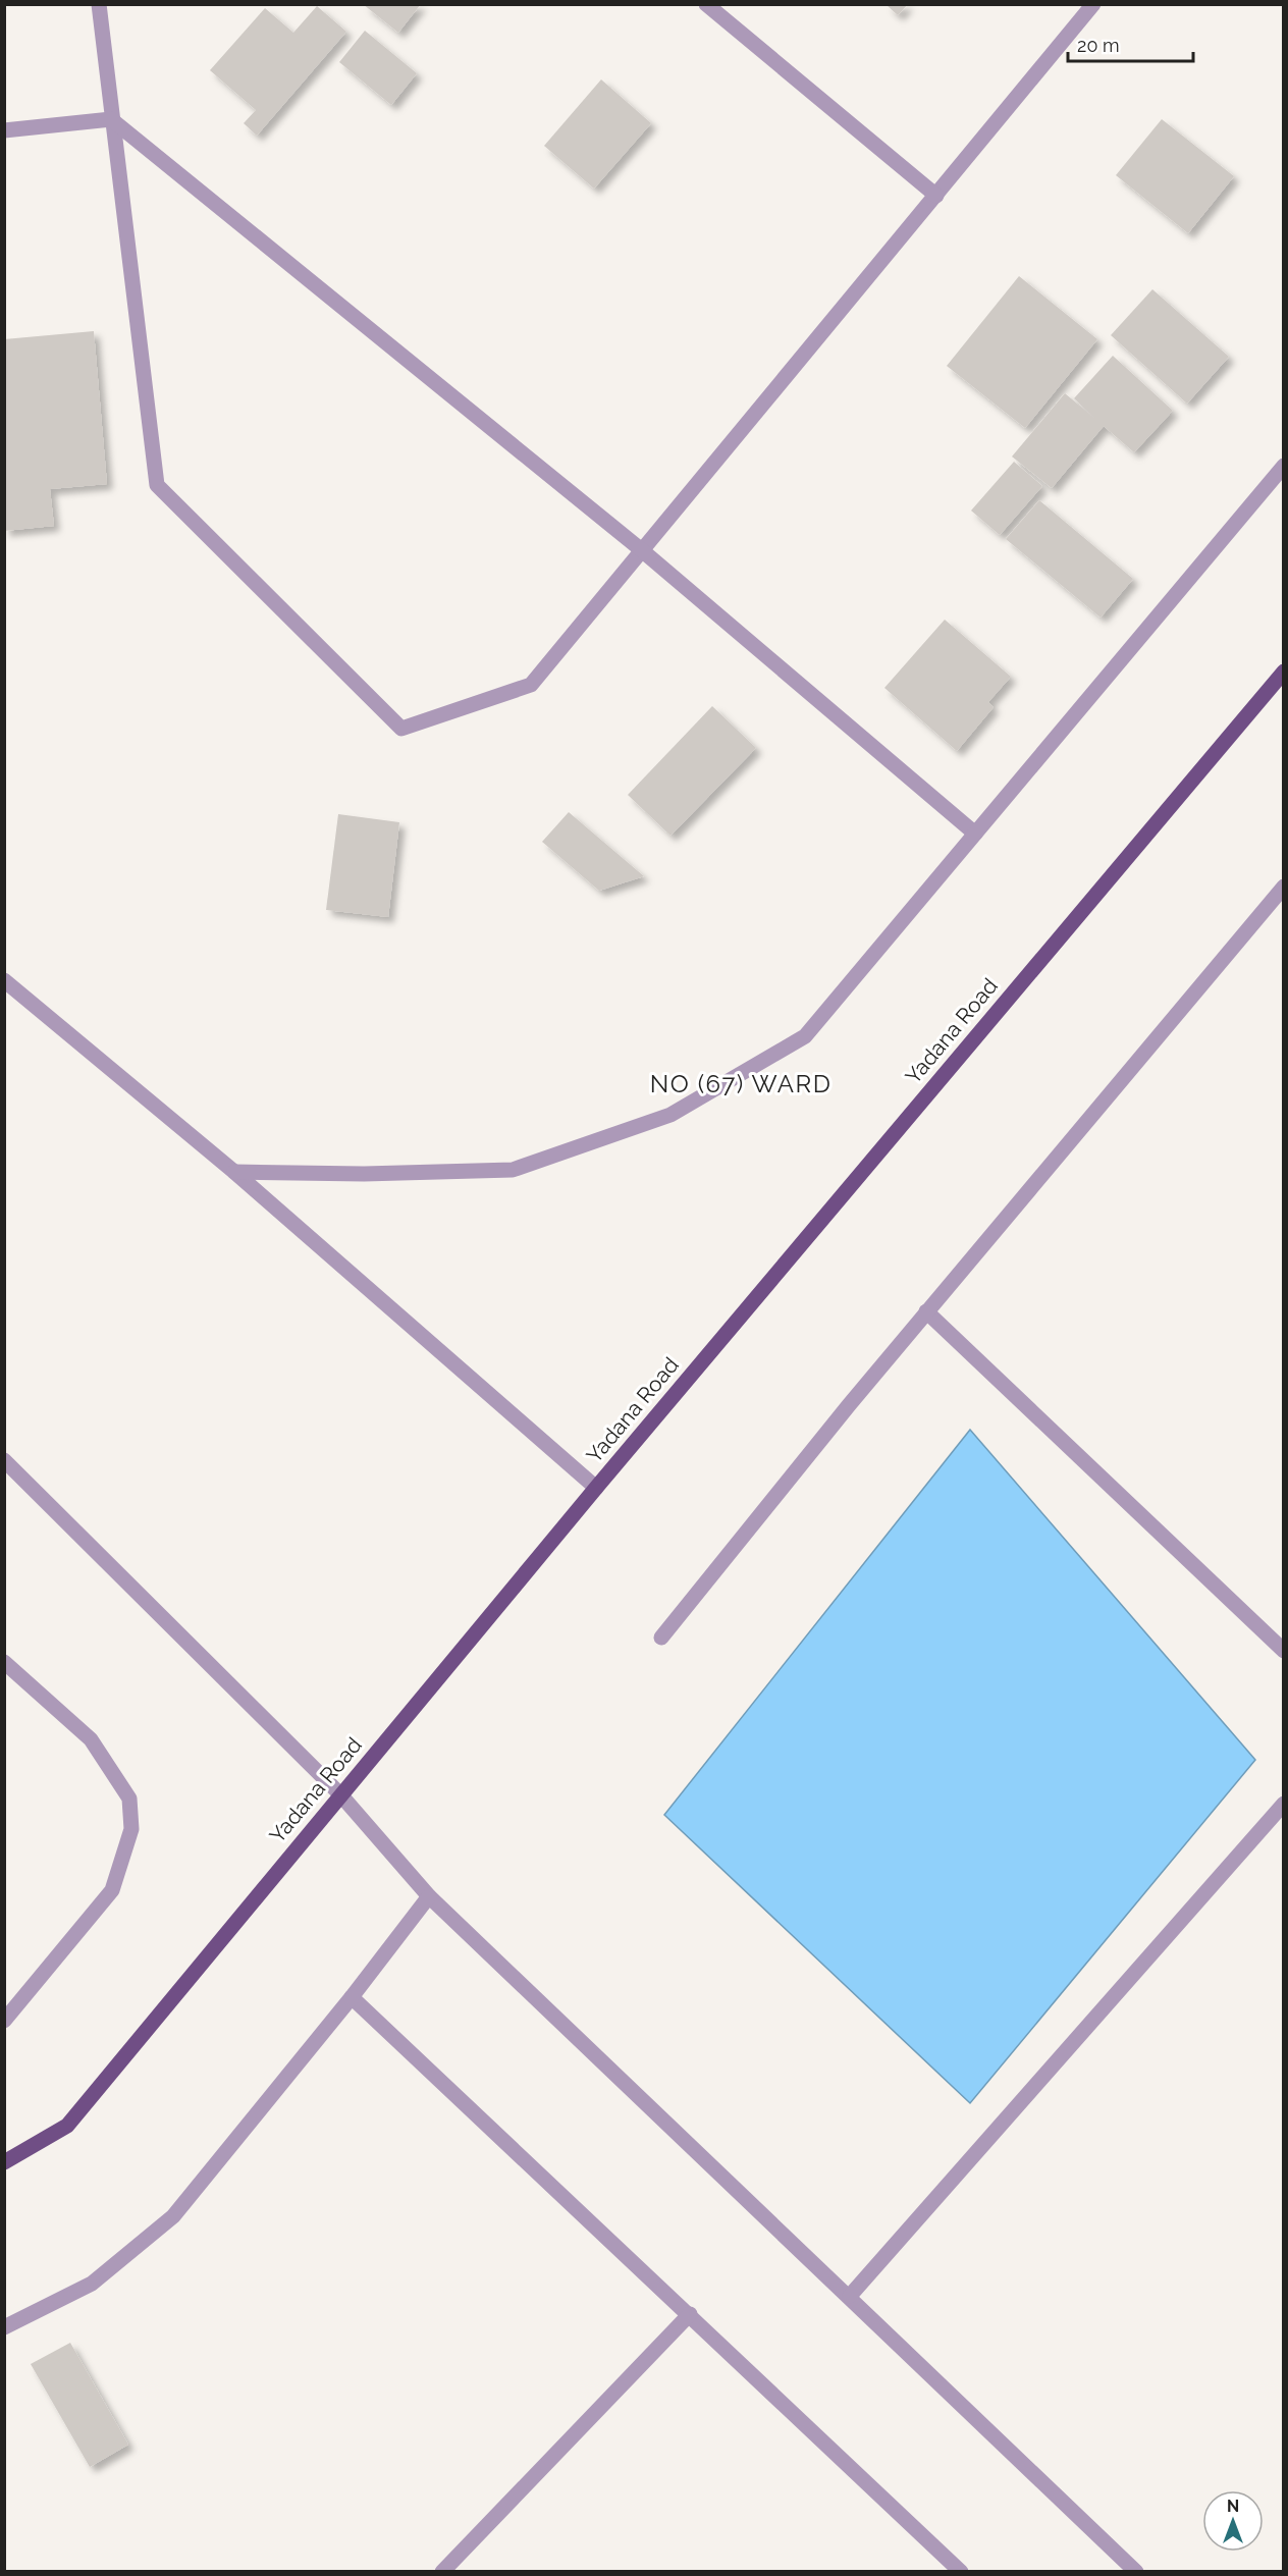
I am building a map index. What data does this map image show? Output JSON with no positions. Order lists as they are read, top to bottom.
{
  "streets": {
    "main road": ["Yadana Road"]
  },
  "districts": ["NO (67) WARD"],
  "scale_bar": "20 m",
  "north": "top"
}
